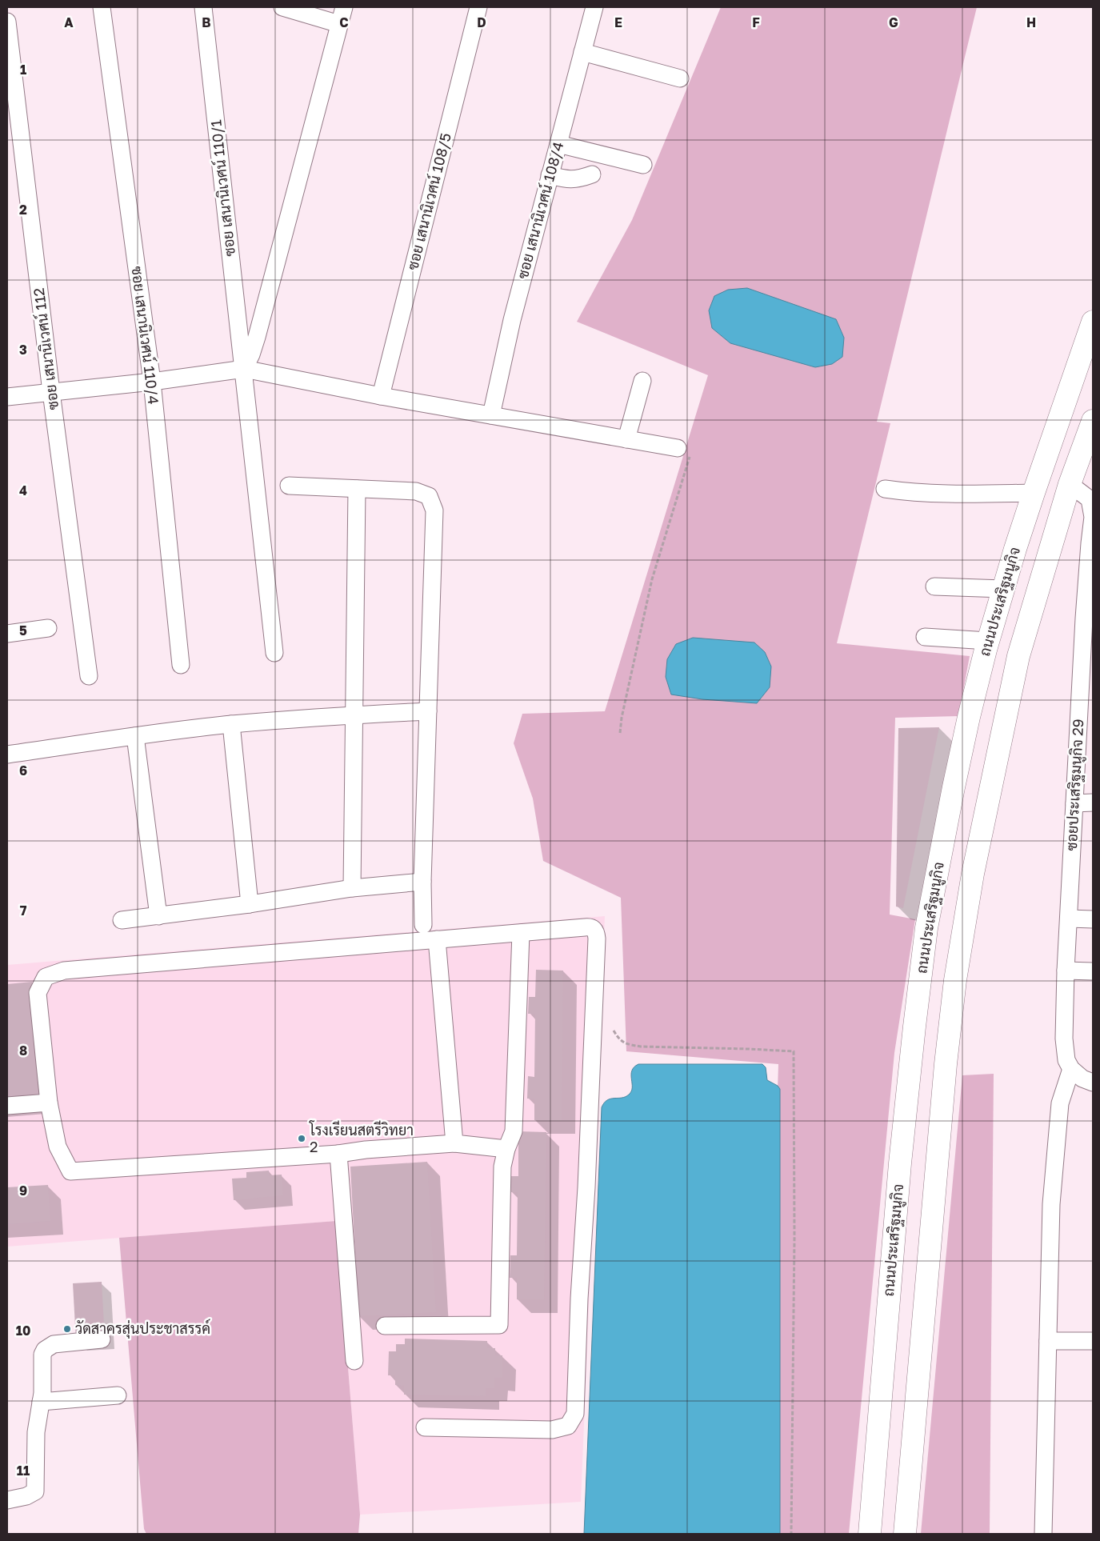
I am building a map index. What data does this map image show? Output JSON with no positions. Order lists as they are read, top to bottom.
{
  "streets": {
    "main road": ["ถนนประเสริฐมนูกิจ"],
    "street": [
      "ซอย เสนานิเวศน์ 110/1",
      "ซอย เสนานิเวศน์ 108/5",
      "ซอย เสนานิเวศน์ 108/4",
      "ซอย เสนานิเวศน์ 110/4",
      "ซอย เสนานิเวศน์ 112",
      "ซอยประเสริฐมนูกิจ 29"
    ]
  },
  "places": ["โรงเรียนสตรีวิทยา 2", "วัดสาครสุ่นประชาสรรค์"],
  "grid": {
    "columns": [
      "A",
      "B",
      "C",
      "D",
      "E",
      "F",
      "G",
      "H"
    ],
    "rows": [
      "1",
      "2",
      "3",
      "4",
      "5",
      "6",
      "7",
      "8",
      "9",
      "10",
      "11"
    ]
  }
}
